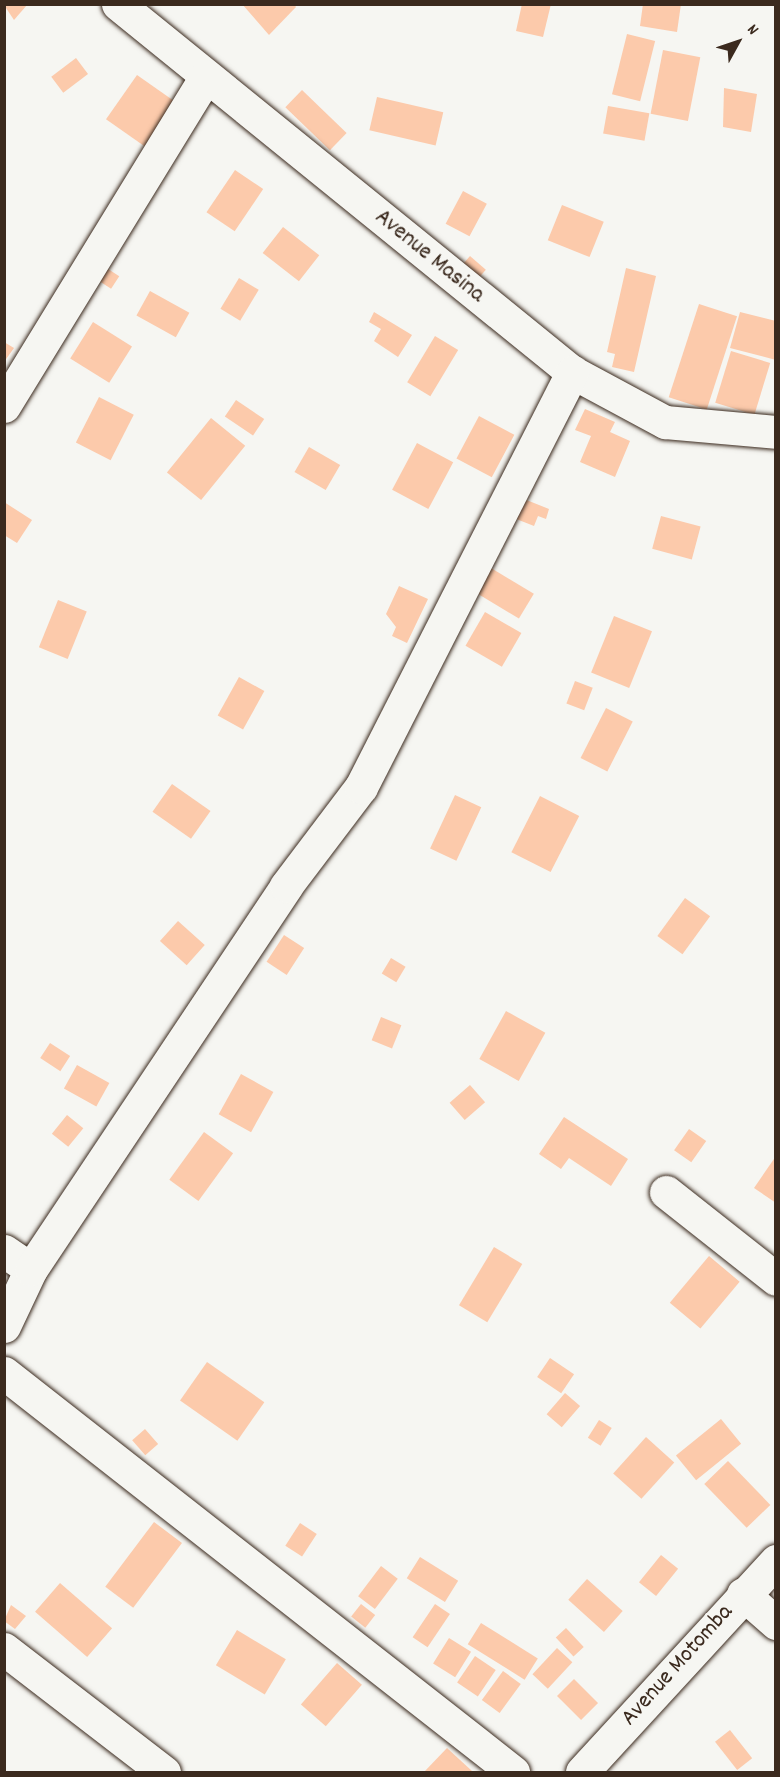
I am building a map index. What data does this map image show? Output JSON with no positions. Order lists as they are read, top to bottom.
{
  "streets": {
    "street": ["Avenue Masina", "Avenue Motomba"]
  },
  "north": "top right"
}
